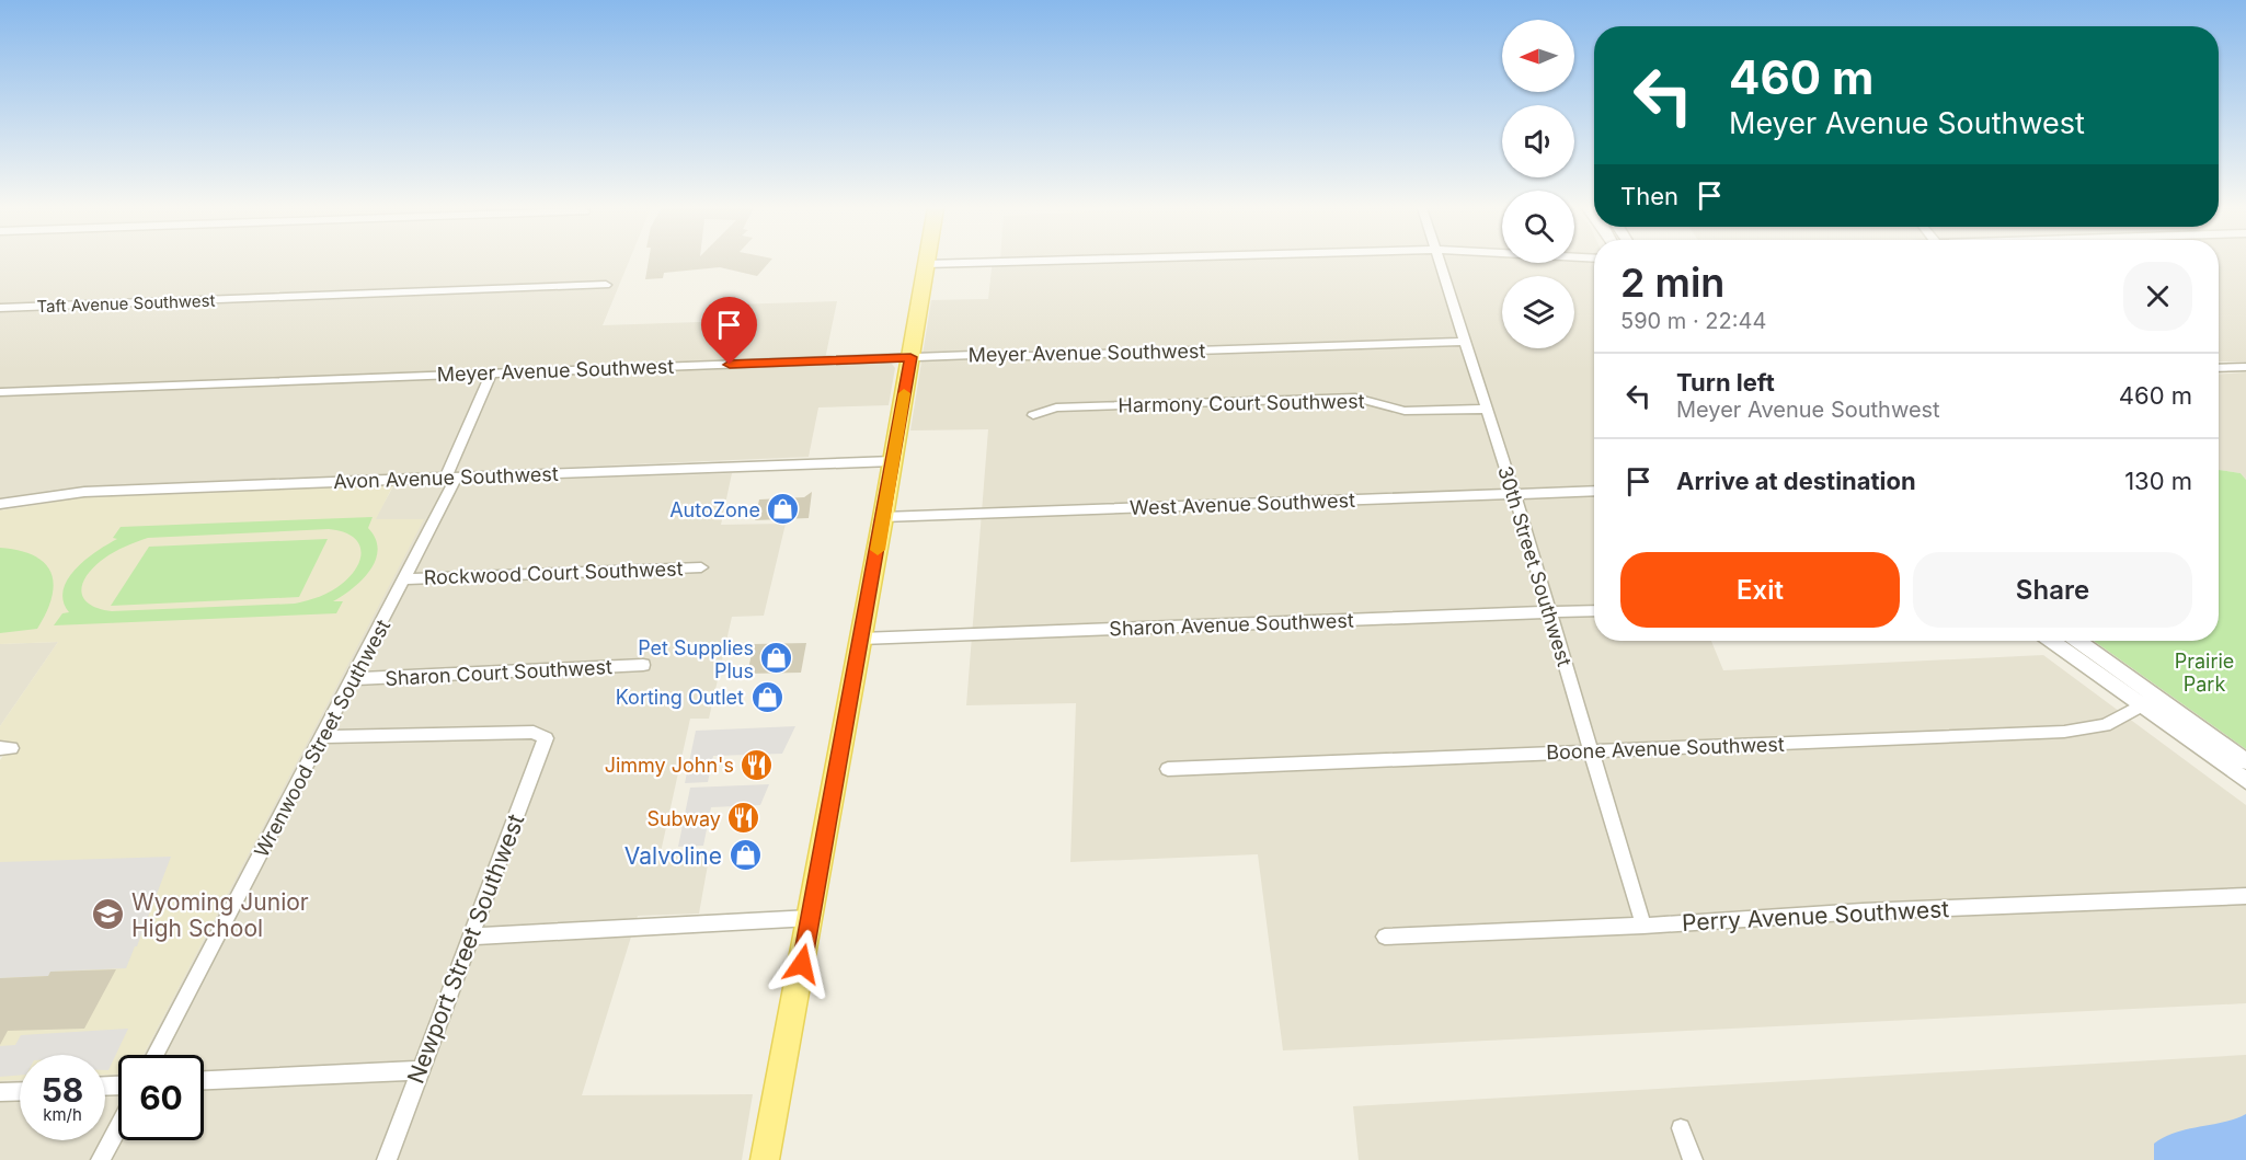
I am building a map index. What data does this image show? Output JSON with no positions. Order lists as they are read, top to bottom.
{
  "streets": {
    "street": [
      "Taft Avenue Southwest",
      "Meyer Avenue Southwest",
      "Harmony Court Southwest",
      "Avon Avenue Southwest",
      "West Avenue Southwest",
      "30th Street Southwest",
      "Rockwood Court Southwest",
      "Sharon Avenue Southwest",
      "Sharon Court Southwest",
      "Wrenwood Street Southwest",
      "Boone Avenue Southwest",
      "Perry Avenue Southwest",
      "Newport Street Southwest"
    ]
  },
  "crossings": [
    ["Meyer Avenue Southwest", "30th Street Southwest"],
    ["Meyer Avenue Southwest", "Wrenwood Street Southwest"],
    ["Harmony Court Southwest", "30th Street Southwest"],
    ["Avon Avenue Southwest", "Wrenwood Street Southwest"],
    ["West Avenue Southwest", "30th Street Southwest"],
    ["30th Street Southwest", "Sharon Avenue Southwest"],
    ["30th Street Southwest", "Boone Avenue Southwest"],
    ["30th Street Southwest", "Perry Avenue Southwest"],
    ["Rockwood Court Southwest", "Wrenwood Street Southwest"],
    ["Sharon Court Southwest", "Wrenwood Street Southwest"],
    ["Wrenwood Street Southwest", "Newport Street Southwest"]
  ],
  "parks": ["Prairie Park"],
  "places": {
    "shop": [
      "AutoZone",
      "Pet Supplies Plus",
      "Korting Outlet",
      "Valvoline"
    ],
    "restaurant": ["Jimmy John's", "Subway"],
    "school or university": ["Wyoming Junior High School"]
  },
  "north": "left",
  "page": {
    "turn": ["460 m", "Meyer Avenue Southwest"],
    "then": "Then",
    "heading": ["2 min", "590 m · 22:44"],
    "list": [
      {
        "name": "Turn left",
        "note": "Meyer Avenue Southwest",
        "value": "460 m"
      },
      {
        "name": "Arrive at destination",
        "value": "130 m"
      }
    ],
    "buttons": ["Exit", "Share"],
    "speed": "58 km/h",
    "limit": "60"
  }
}
